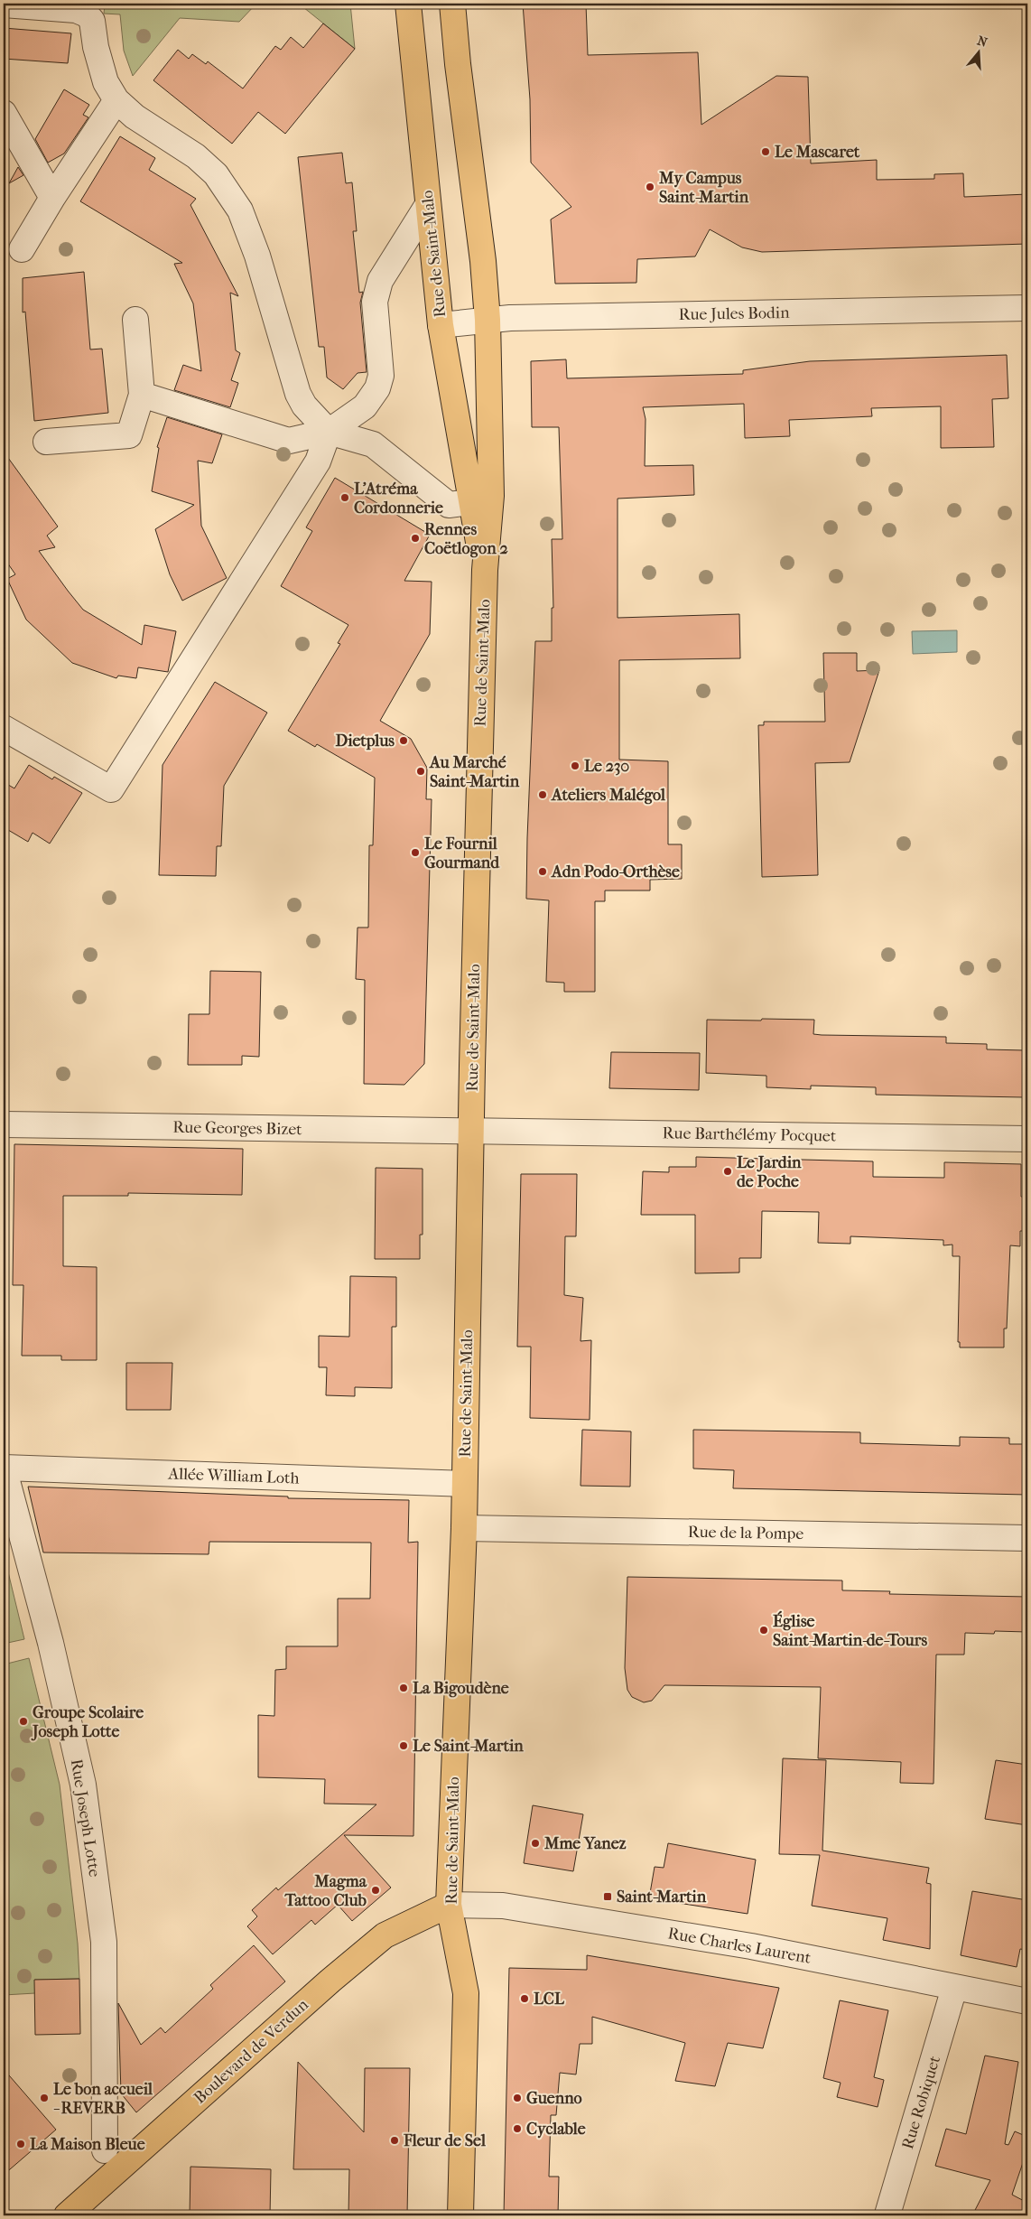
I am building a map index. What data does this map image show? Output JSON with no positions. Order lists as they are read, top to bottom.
{
  "streets": {
    "main road": ["Rue de Saint-Malo", "Boulevard de Verdun"],
    "street": [
      "Rue Jules Bodin",
      "Rue Georges Bizet",
      "Rue Barthélémy Pocquet",
      "Allée William Loth",
      "Rue de la Pompe",
      "Rue Joseph Lotte",
      "Rue Charles Laurent",
      "Rue Robiquet"
    ]
  },
  "crossings": [
    ["Rue de Saint-Malo", "Rue Jules Bodin"],
    ["Rue de Saint-Malo", "Rue Georges Bizet"],
    ["Rue de Saint-Malo", "Rue Barthélémy Pocquet"],
    ["Rue de Saint-Malo", "Allée William Loth"],
    ["Rue de Saint-Malo", "Rue de la Pompe"],
    ["Rue de Saint-Malo", "Rue Charles Laurent"],
    ["Rue de Saint-Malo", "Boulevard de Verdun"],
    ["Rue Georges Bizet", "Rue Barthélémy Pocquet"],
    ["Allée William Loth", "Rue Joseph Lotte"],
    ["Rue Charles Laurent", "Boulevard de Verdun"],
    ["Rue Charles Laurent", "Rue Robiquet"]
  ],
  "places": {
    "other": [
      "Le Mascaret",
      "My Campus Saint-Martin",
      "L'Atréma Cordonnerie",
      "Rennes Coëtlogon 2",
      "Dietplus",
      "Le 230",
      "Au Marché Saint-Martin",
      "Ateliers Malégol",
      "Le Fournil Gourmand",
      "Adn Podo-Orthèse",
      "Le Jardin de Poche",
      "Église Saint-Martin-de-Tours",
      "La Bigoudène",
      "Groupe Scolaire Joseph Lotte",
      "Le Saint-Martin",
      "Mme Yanez",
      "Magma Tattoo Club",
      "LCL",
      "Le bon accueil - REVERB",
      "Guenno",
      "Cyclable",
      "Fleur de Sel",
      "La Maison Bleue"
    ],
    "transit": ["Saint-Martin"]
  },
  "north": "top"
}
